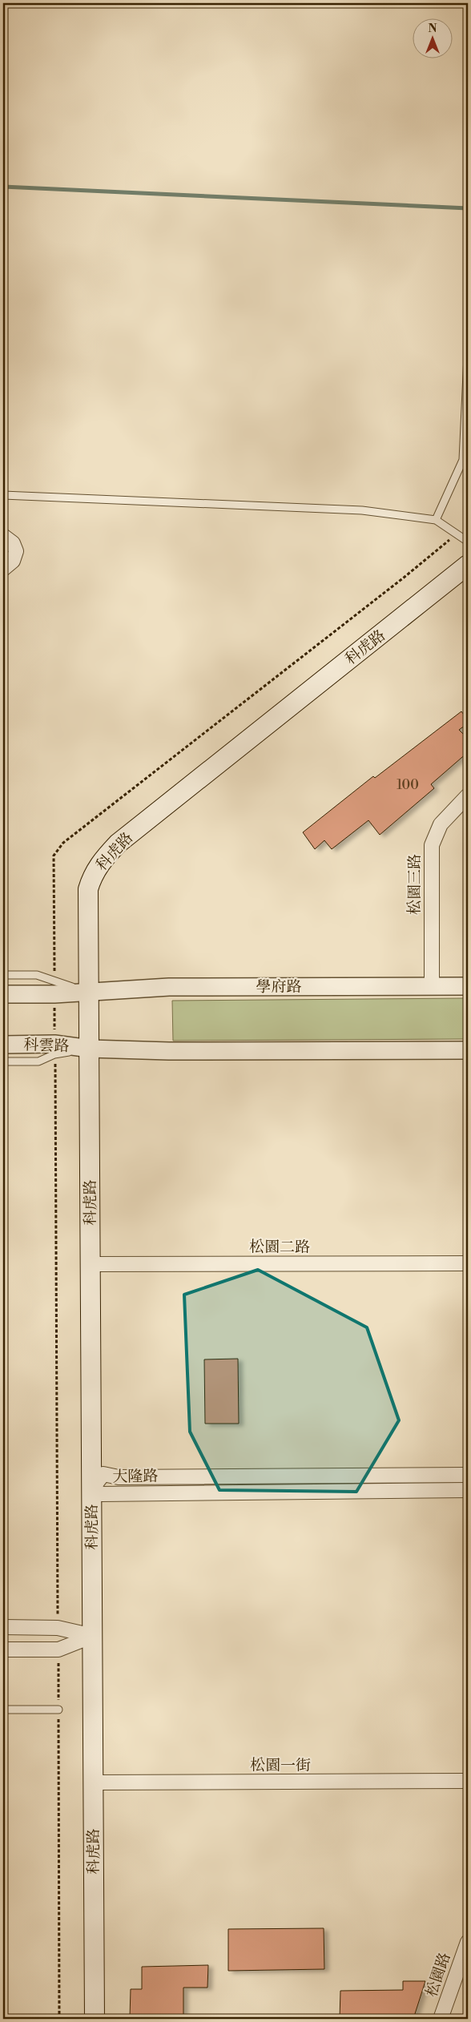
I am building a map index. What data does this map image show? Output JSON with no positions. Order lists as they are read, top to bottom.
{
  "streets": {
    "main road": ["科虎路"],
    "street": [
      "松園三路",
      "學府路",
      "科雲路",
      "松園二路",
      "大隆路",
      "松園一街",
      "松園路"
    ]
  },
  "crossings": [
    ["科虎路", "學府路"],
    ["科虎路", "科雲路"],
    ["科虎路", "松園二路"],
    ["科虎路", "大隆路"],
    ["科虎路", "松園一街"],
    ["松園三路", "學府路"]
  ],
  "house_numbers": ["100"],
  "north": "top"
}
